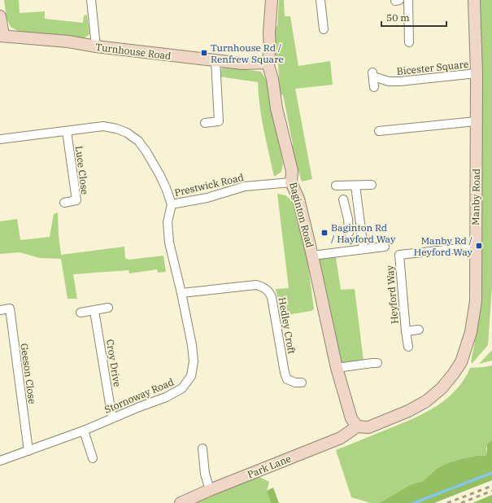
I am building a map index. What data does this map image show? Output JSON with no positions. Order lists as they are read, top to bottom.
{
  "streets": {
    "street": [
      "Turnhouse Road",
      "Bicester Square",
      "Luce Close",
      "Prestwick Road",
      "Manby Road",
      "Baginton Road",
      "Heyford Way",
      "Hedley Croft",
      "Croy Drive",
      "Geeson Close",
      "Stornoway Road",
      "Park Lane"
    ]
  },
  "crossings": [
    ["Turnhouse Road", "Baginton Road"],
    ["Bicester Square", "Manby Road"],
    ["Luce Close", "Prestwick Road"],
    ["Prestwick Road", "Baginton Road"],
    ["Prestwick Road", "Stornoway Road"],
    ["Manby Road", "Baginton Road"],
    ["Manby Road", "Heyford Way"],
    ["Manby Road", "Park Lane"],
    ["Baginton Road", "Park Lane"],
    ["Hedley Croft", "Stornoway Road"],
    ["Croy Drive", "Stornoway Road"],
    ["Geeson Close", "Stornoway Road"]
  ],
  "places": {
    "transit": ["Turnhouse Rd / Renfrew Square", "Baginton Rd / Hayford Way", "Manby Rd / Heyford Way"]
  },
  "scale_bar": "50 m"
}
